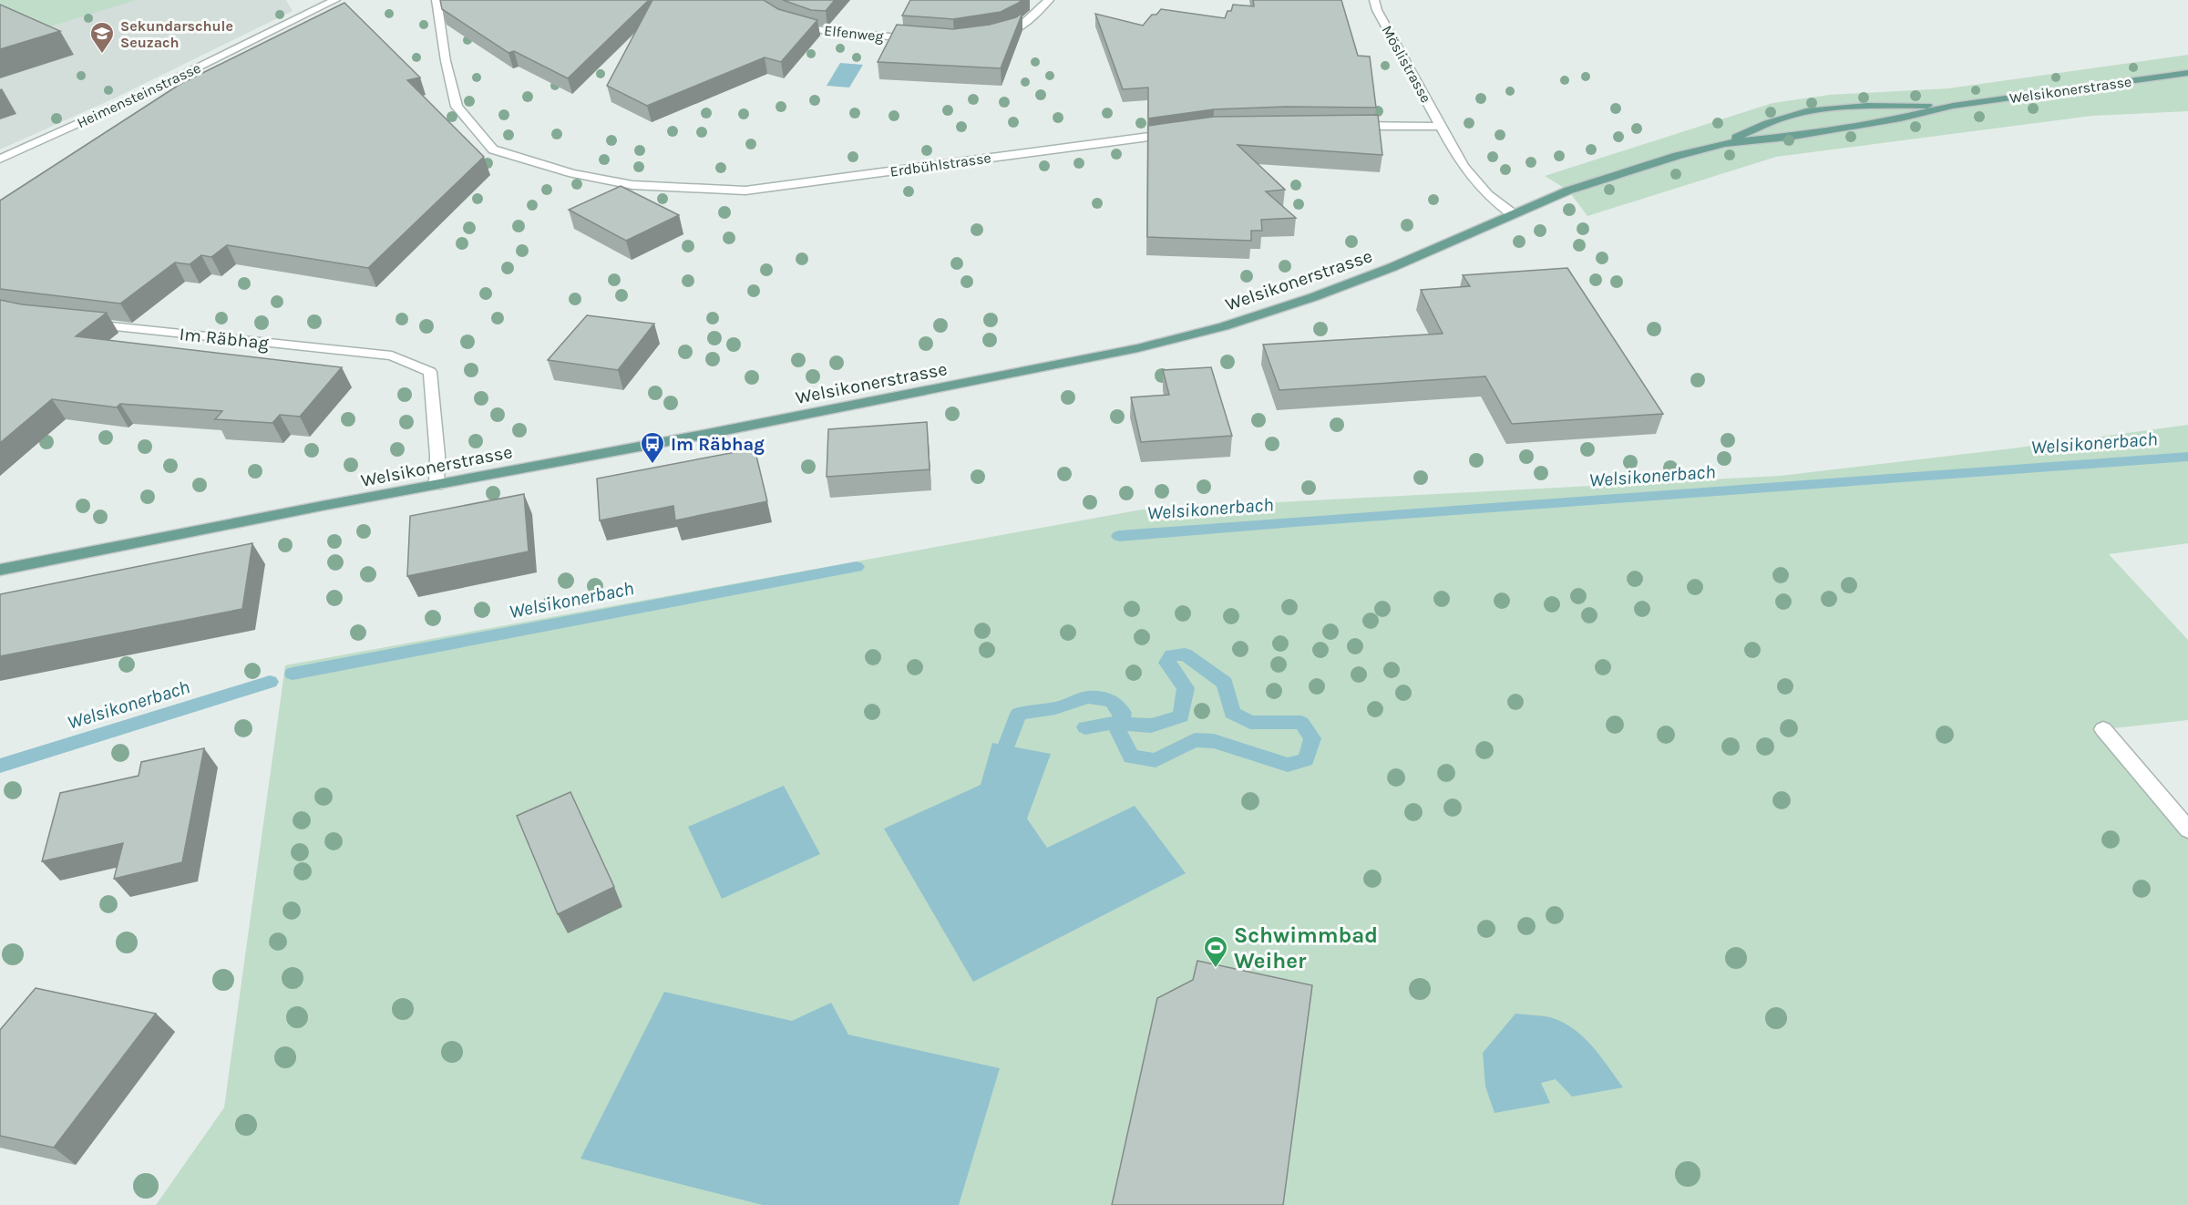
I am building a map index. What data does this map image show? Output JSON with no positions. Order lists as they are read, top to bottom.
{
  "streets": {
    "main road": ["Welsikonerstrasse"],
    "street": [
      "Elfenweg",
      "Möslistrasse",
      "Heimensteinstrasse",
      "Erdbühlstrasse",
      "Im Räbhag"
    ]
  },
  "crossings": [
    ["Welsikonerstrasse", "Im Räbhag"]
  ],
  "water": ["Welsikonerbach"],
  "places": {
    "school or university": ["Sekundarschule Seuzach"],
    "bus stop": ["Im Räbhag"],
    "sports": ["Schwimmbad Weiher"]
  }
}
